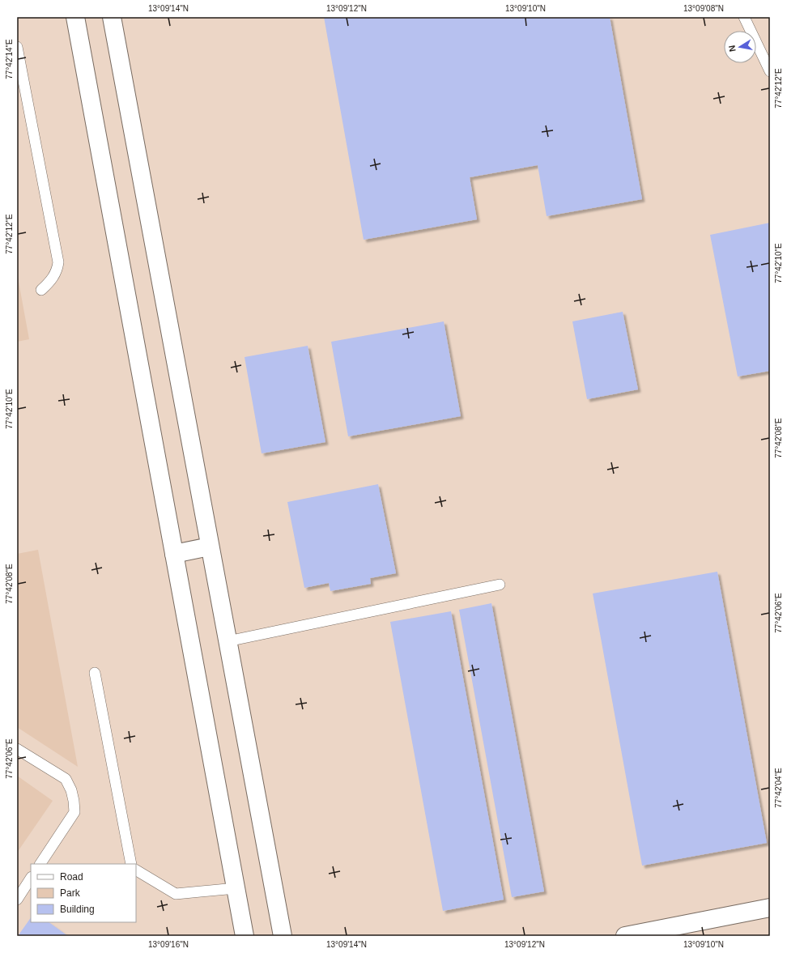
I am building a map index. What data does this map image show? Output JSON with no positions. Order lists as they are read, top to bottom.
{
  "legend": ["Road", "Park", "Building"],
  "north": "left",
  "coordinates": [
    "13°09'14\"N",
    "13°09'12\"N",
    "13°09'10\"N",
    "13°09'08\"N",
    "77°42'14\"E",
    "77°42'12\"E",
    "77°42'10\"E",
    "77°42'08\"E",
    "77°42'06\"E",
    "77°42'04\"E",
    "13°09'16\"N"
  ]
}
